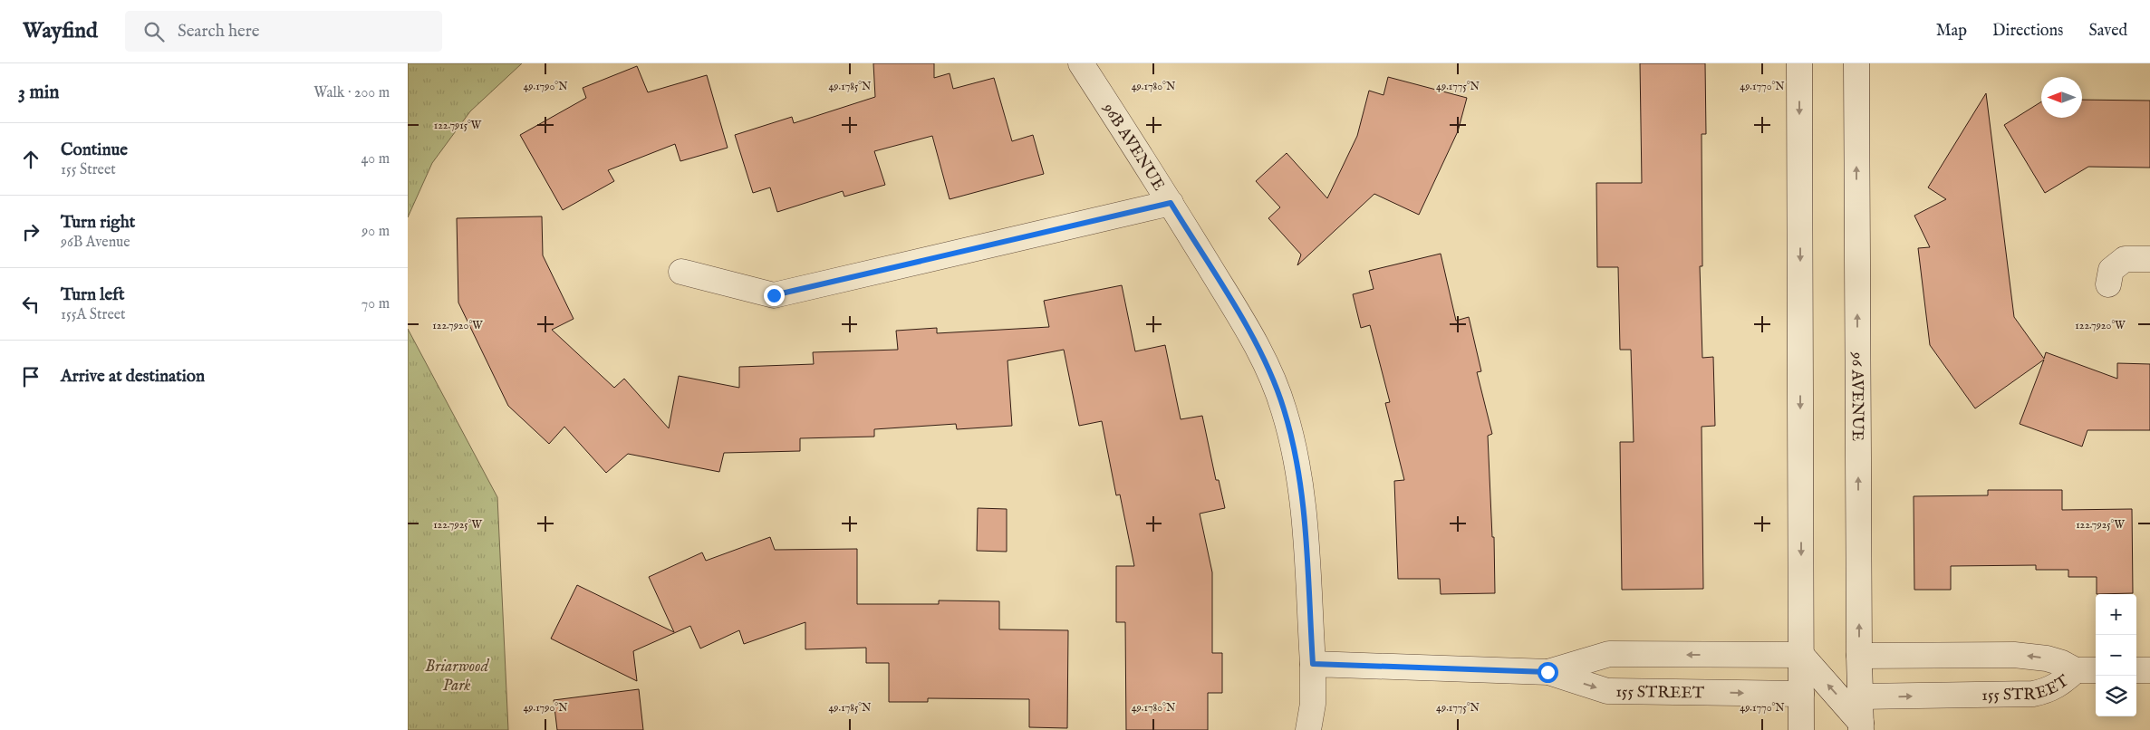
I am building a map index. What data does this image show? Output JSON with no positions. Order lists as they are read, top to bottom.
{
  "streets": {
    "street": ["96B AVENUE", "96 AVENUE", "155 STREET"]
  },
  "crossings": [
    ["96B AVENUE", "155 STREET"],
    ["96 AVENUE", "155 STREET"]
  ],
  "parks": ["Briarwood Park"],
  "north": "left",
  "page": {
    "header": "Wayfind",
    "search": "Search here",
    "nav": ["Map", "Directions", "Saved"],
    "heading": ["3 min", "Walk · 200 m"],
    "list": [
      ["Continue", "155 Street", "40 m"],
      ["Turn right", "96B Avenue", "90 m"],
      ["Turn left", "155A Street", "70 m"],
      "Arrive at destination"
    ],
    "map_buttons": ["+", "−"]
  },
  "coordinates": [
    "49.1790°N",
    "49.1785°N",
    "49.1780°N",
    "49.1775°N",
    "49.1770°N",
    "122.7915°W",
    "122.7920°W",
    "122.7925°W"
  ]
}
